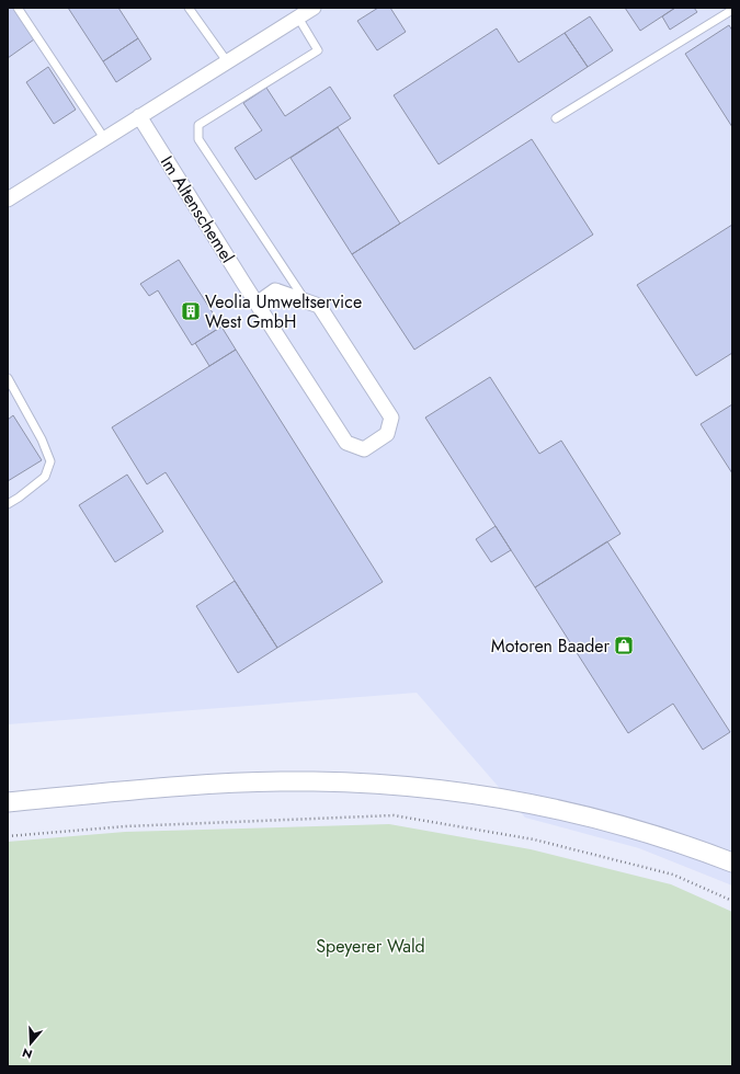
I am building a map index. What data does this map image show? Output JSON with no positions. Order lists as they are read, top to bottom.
{
  "streets": {
    "street": ["Im Altenschemel"]
  },
  "parks": ["Speyerer Wald"],
  "places": {
    "building": ["Veolia Umweltservice West GmbH"],
    "shop": ["Motoren Baader"]
  },
  "north": "bottom"
}
